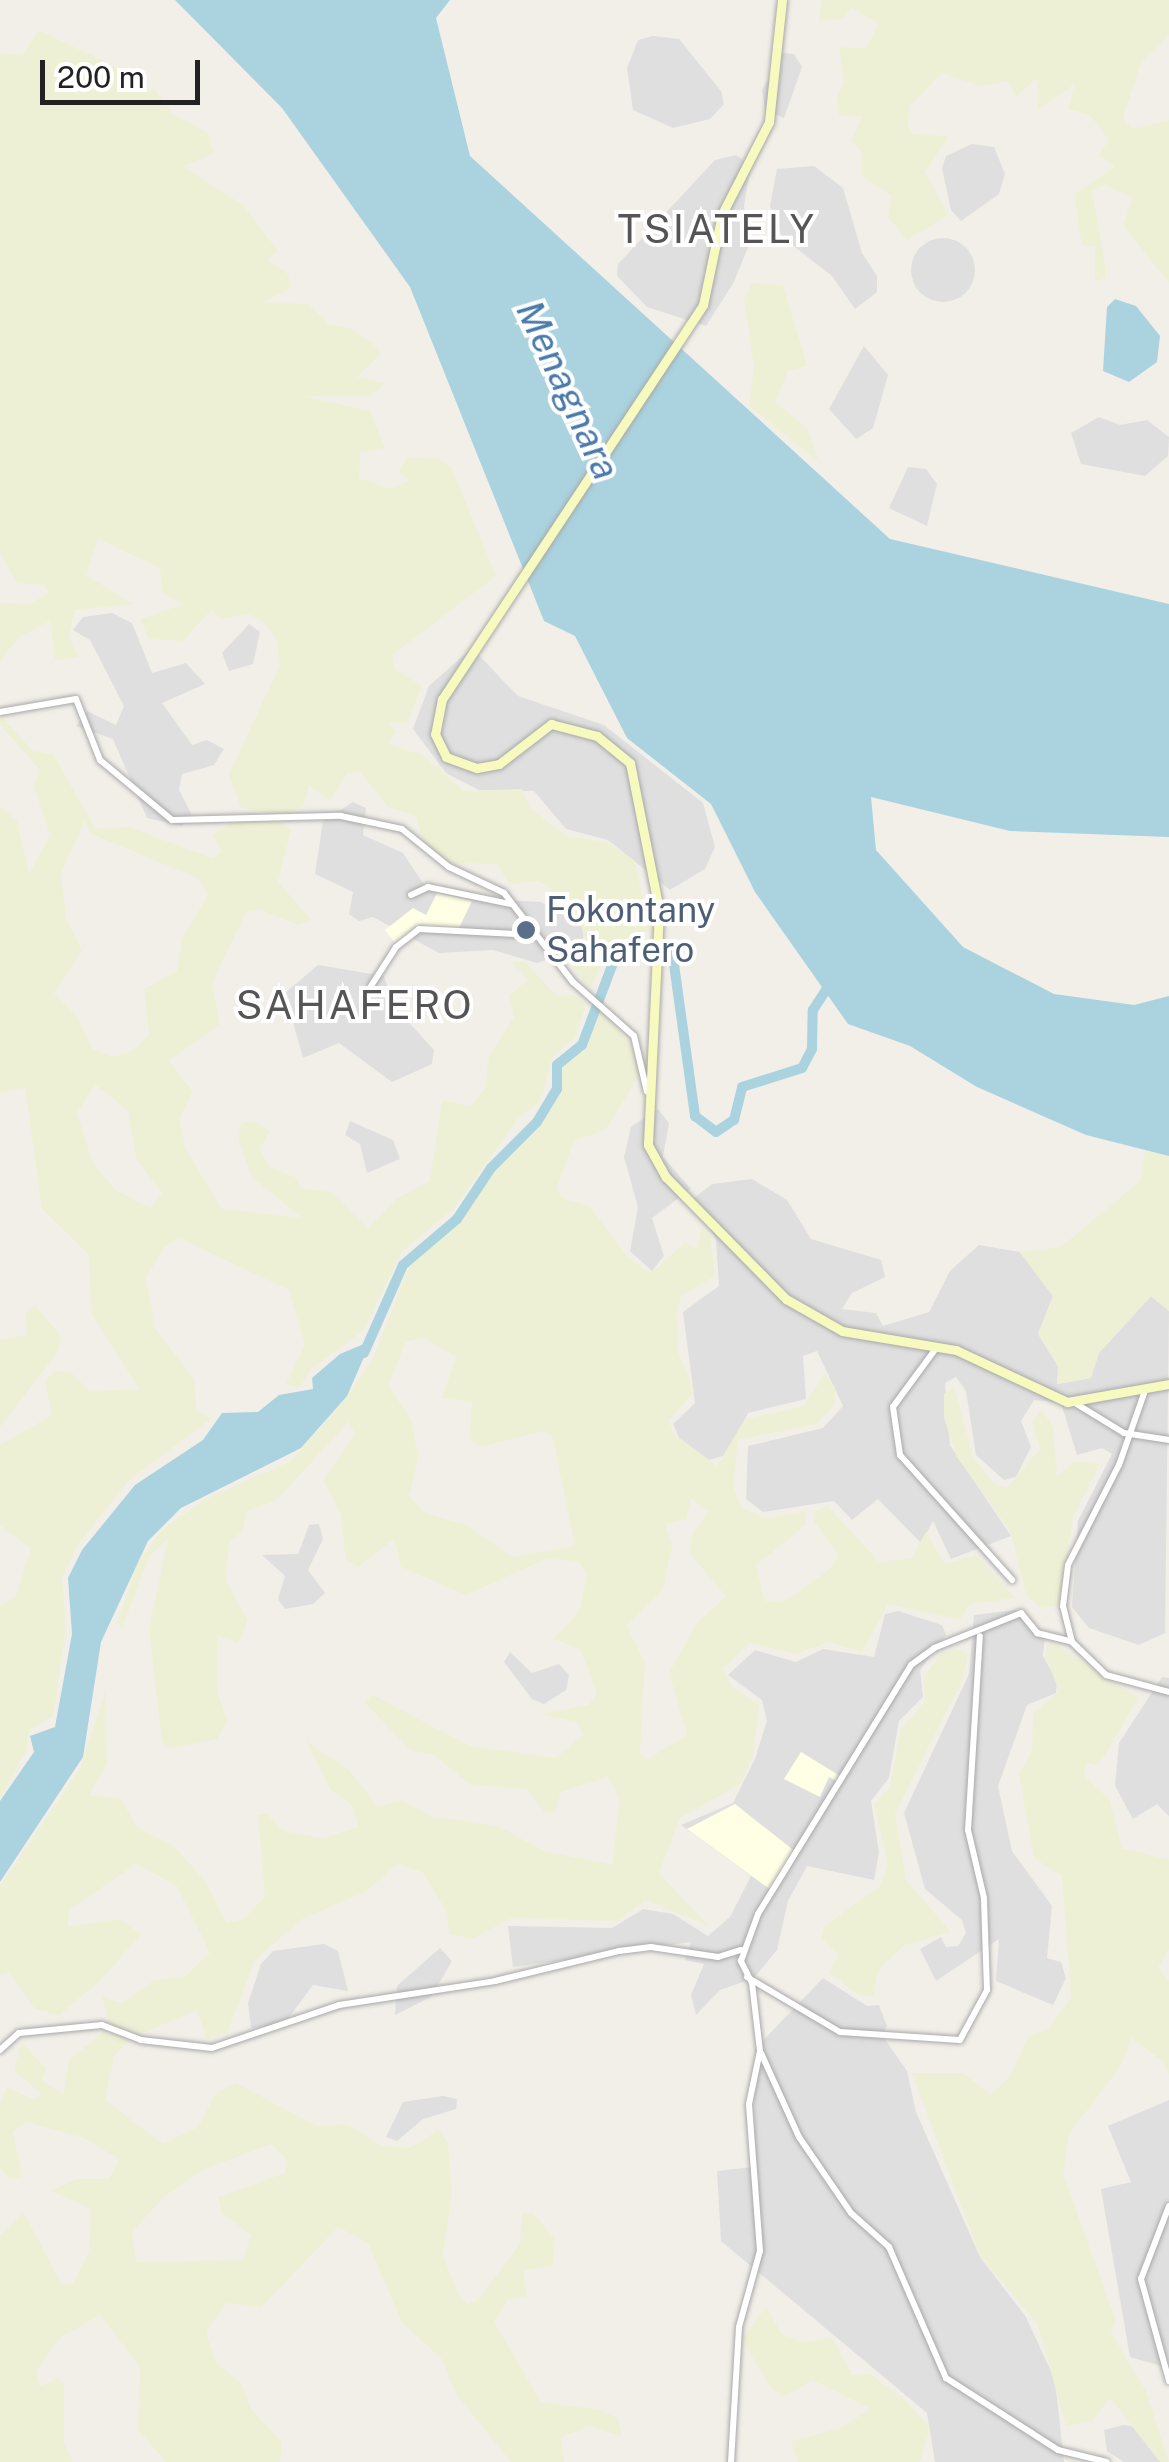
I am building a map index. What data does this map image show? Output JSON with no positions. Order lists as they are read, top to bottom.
{
  "districts": ["TSIATELY", "SAHAFERO"],
  "water": ["Menagnara"],
  "places": ["Fokontany Sahafero"],
  "scale_bar": "200 m"
}
